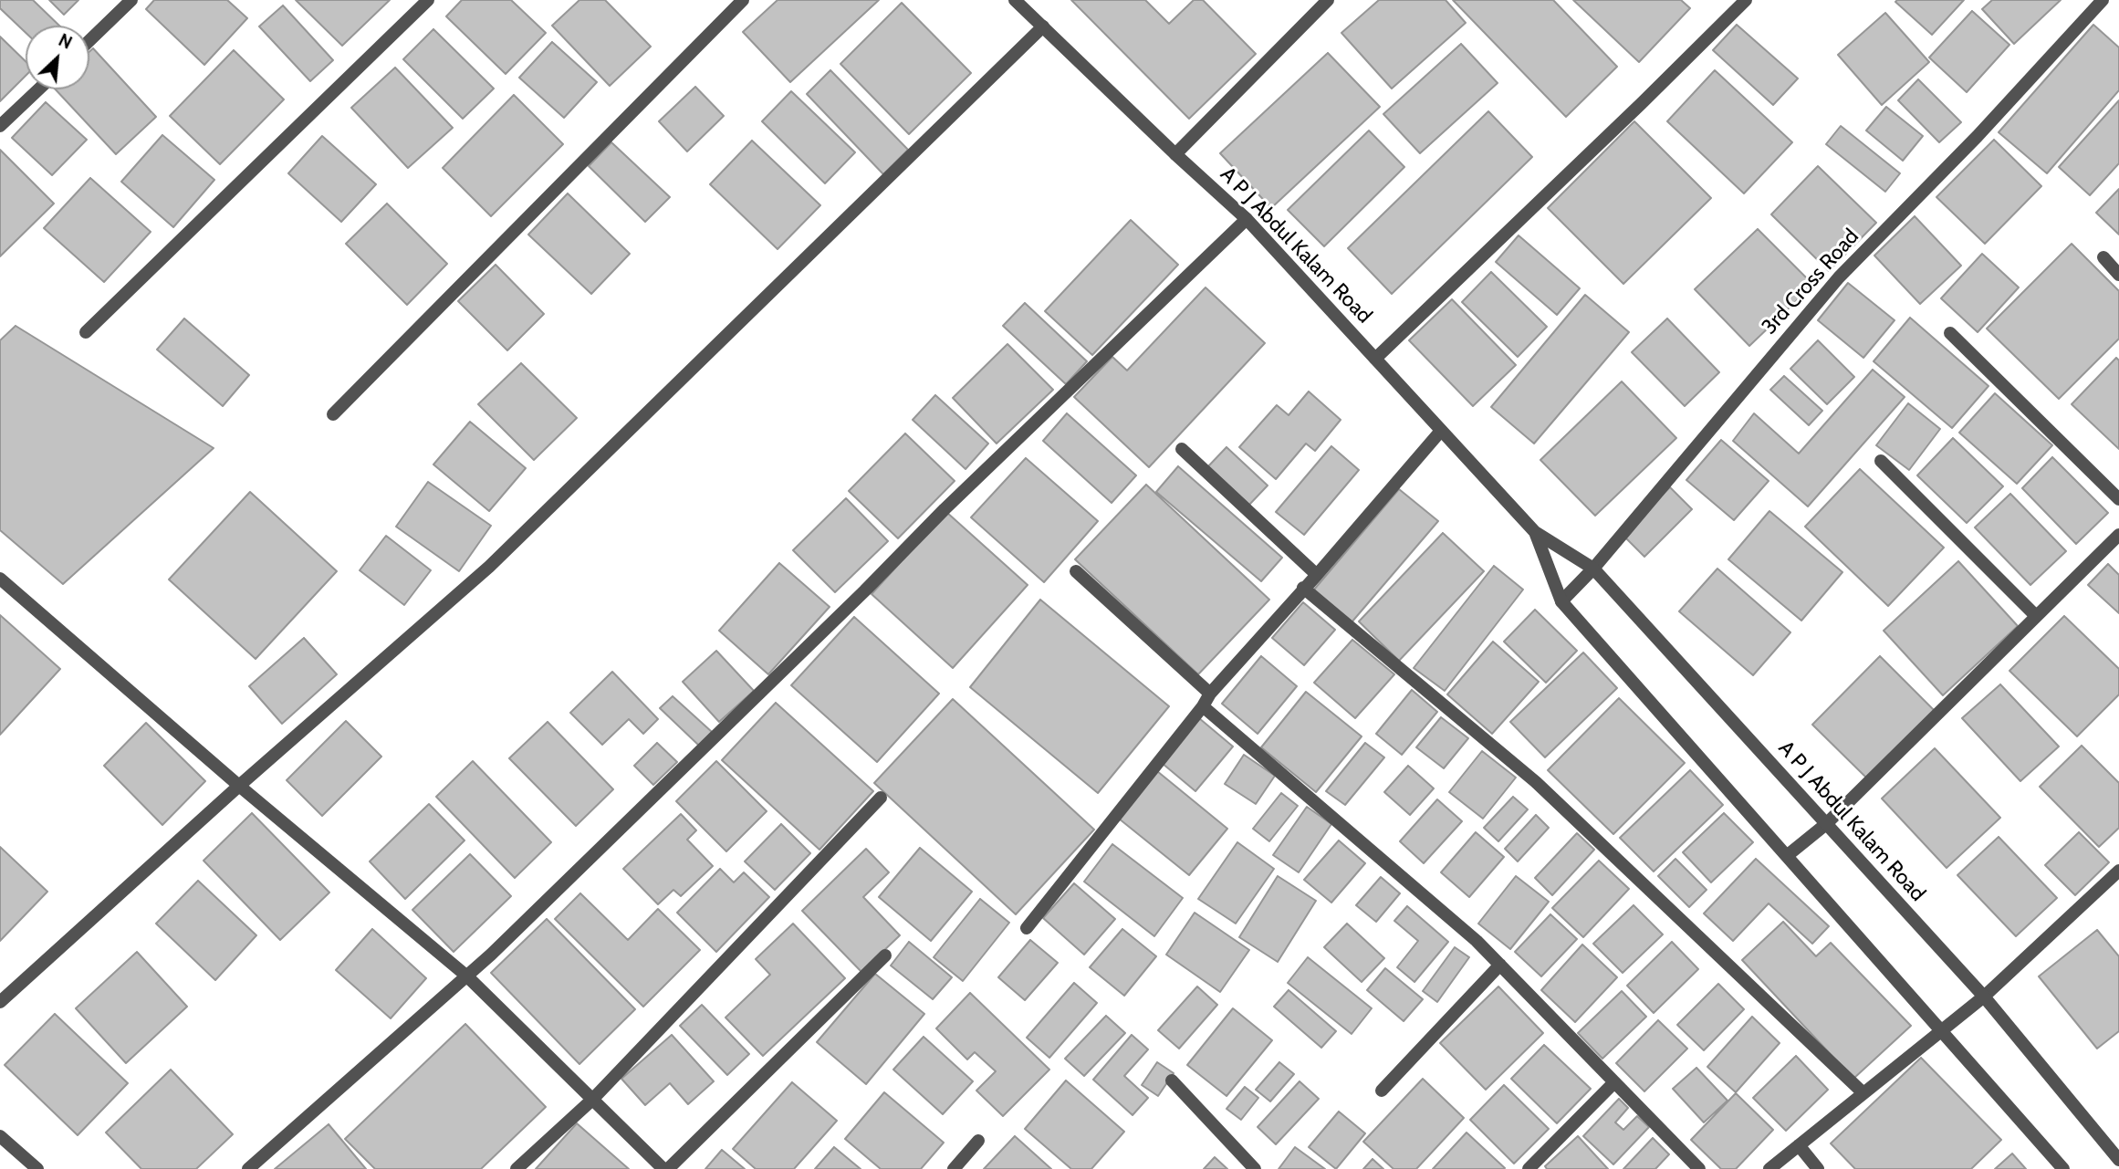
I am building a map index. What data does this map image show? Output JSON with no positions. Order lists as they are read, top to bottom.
{
  "streets": {
    "street": ["A P J Abdul Kalam Road", "3rd Cross Road"]
  },
  "crossings": [
    ["A P J Abdul Kalam Road", "3rd Cross Road"]
  ],
  "north": "top right"
}
